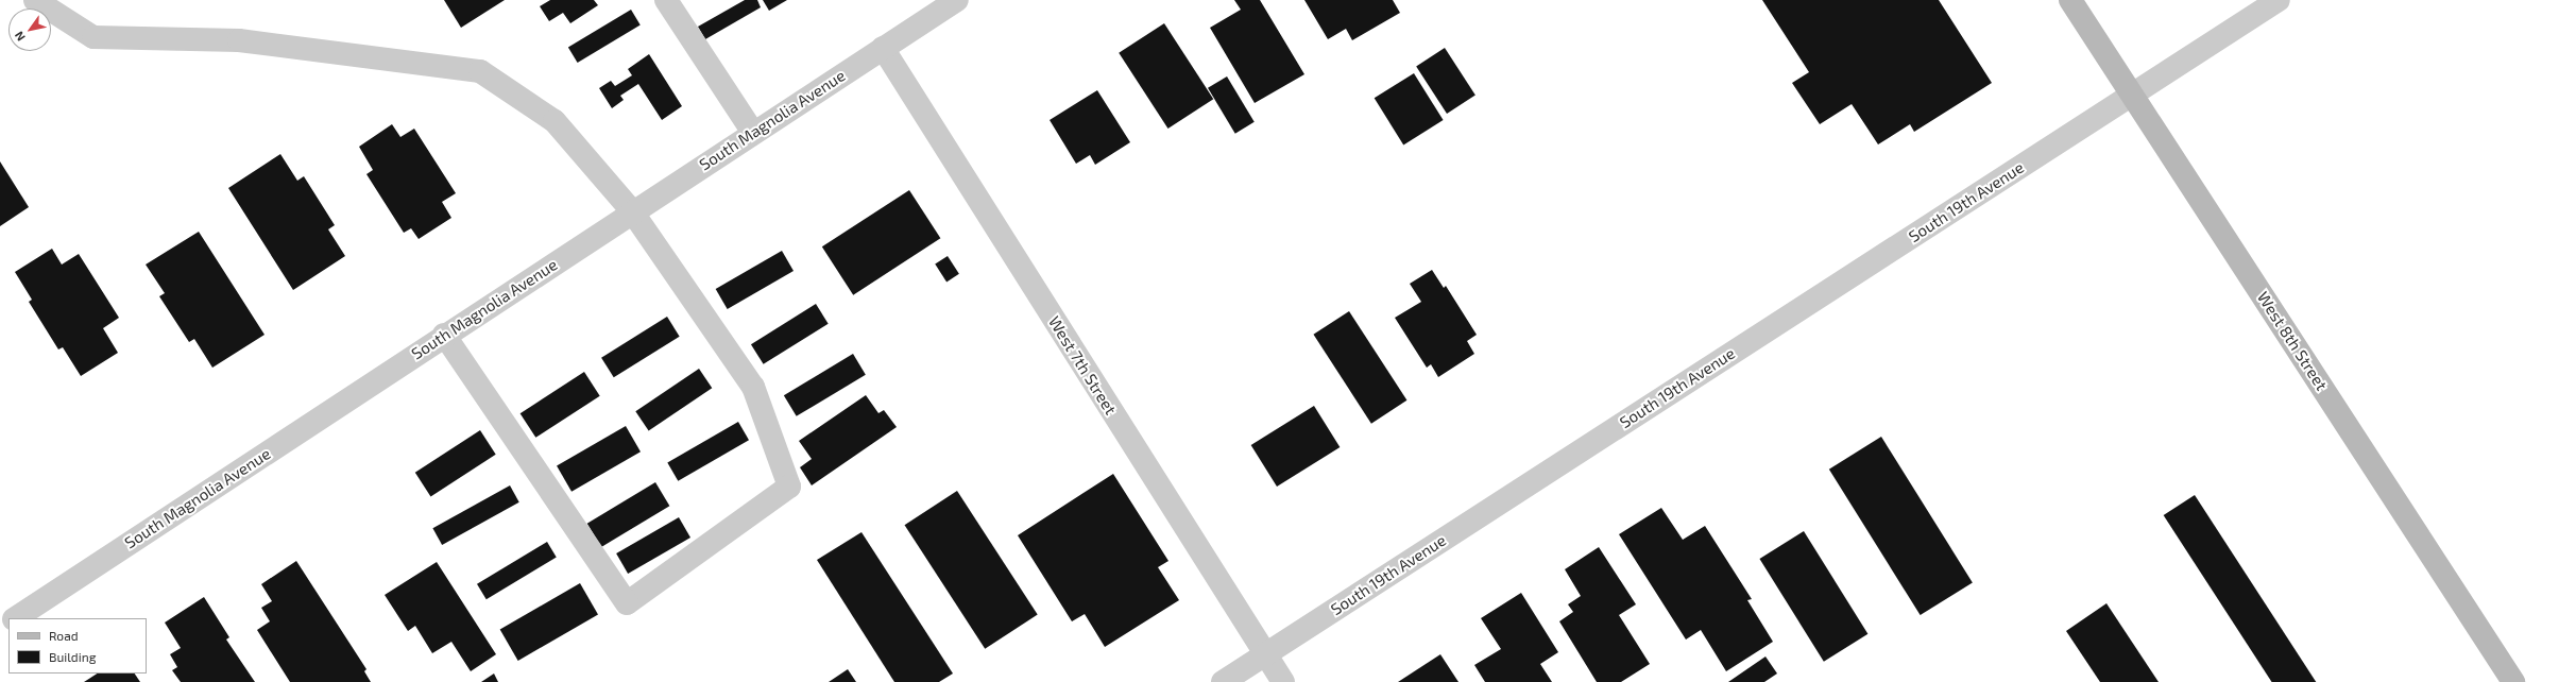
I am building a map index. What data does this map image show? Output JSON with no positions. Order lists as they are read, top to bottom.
{
  "streets": {
    "main road": ["West 8th Street"],
    "street": ["South Magnolia Avenue", "South 19th Avenue", "West 7th Street"]
  },
  "crossings": [
    ["South Magnolia Avenue", "West 7th Street"],
    ["South 19th Avenue", "West 8th Street"],
    ["South 19th Avenue", "West 7th Street"]
  ],
  "legend": ["Road", "Building"],
  "north": "bottom left"
}
